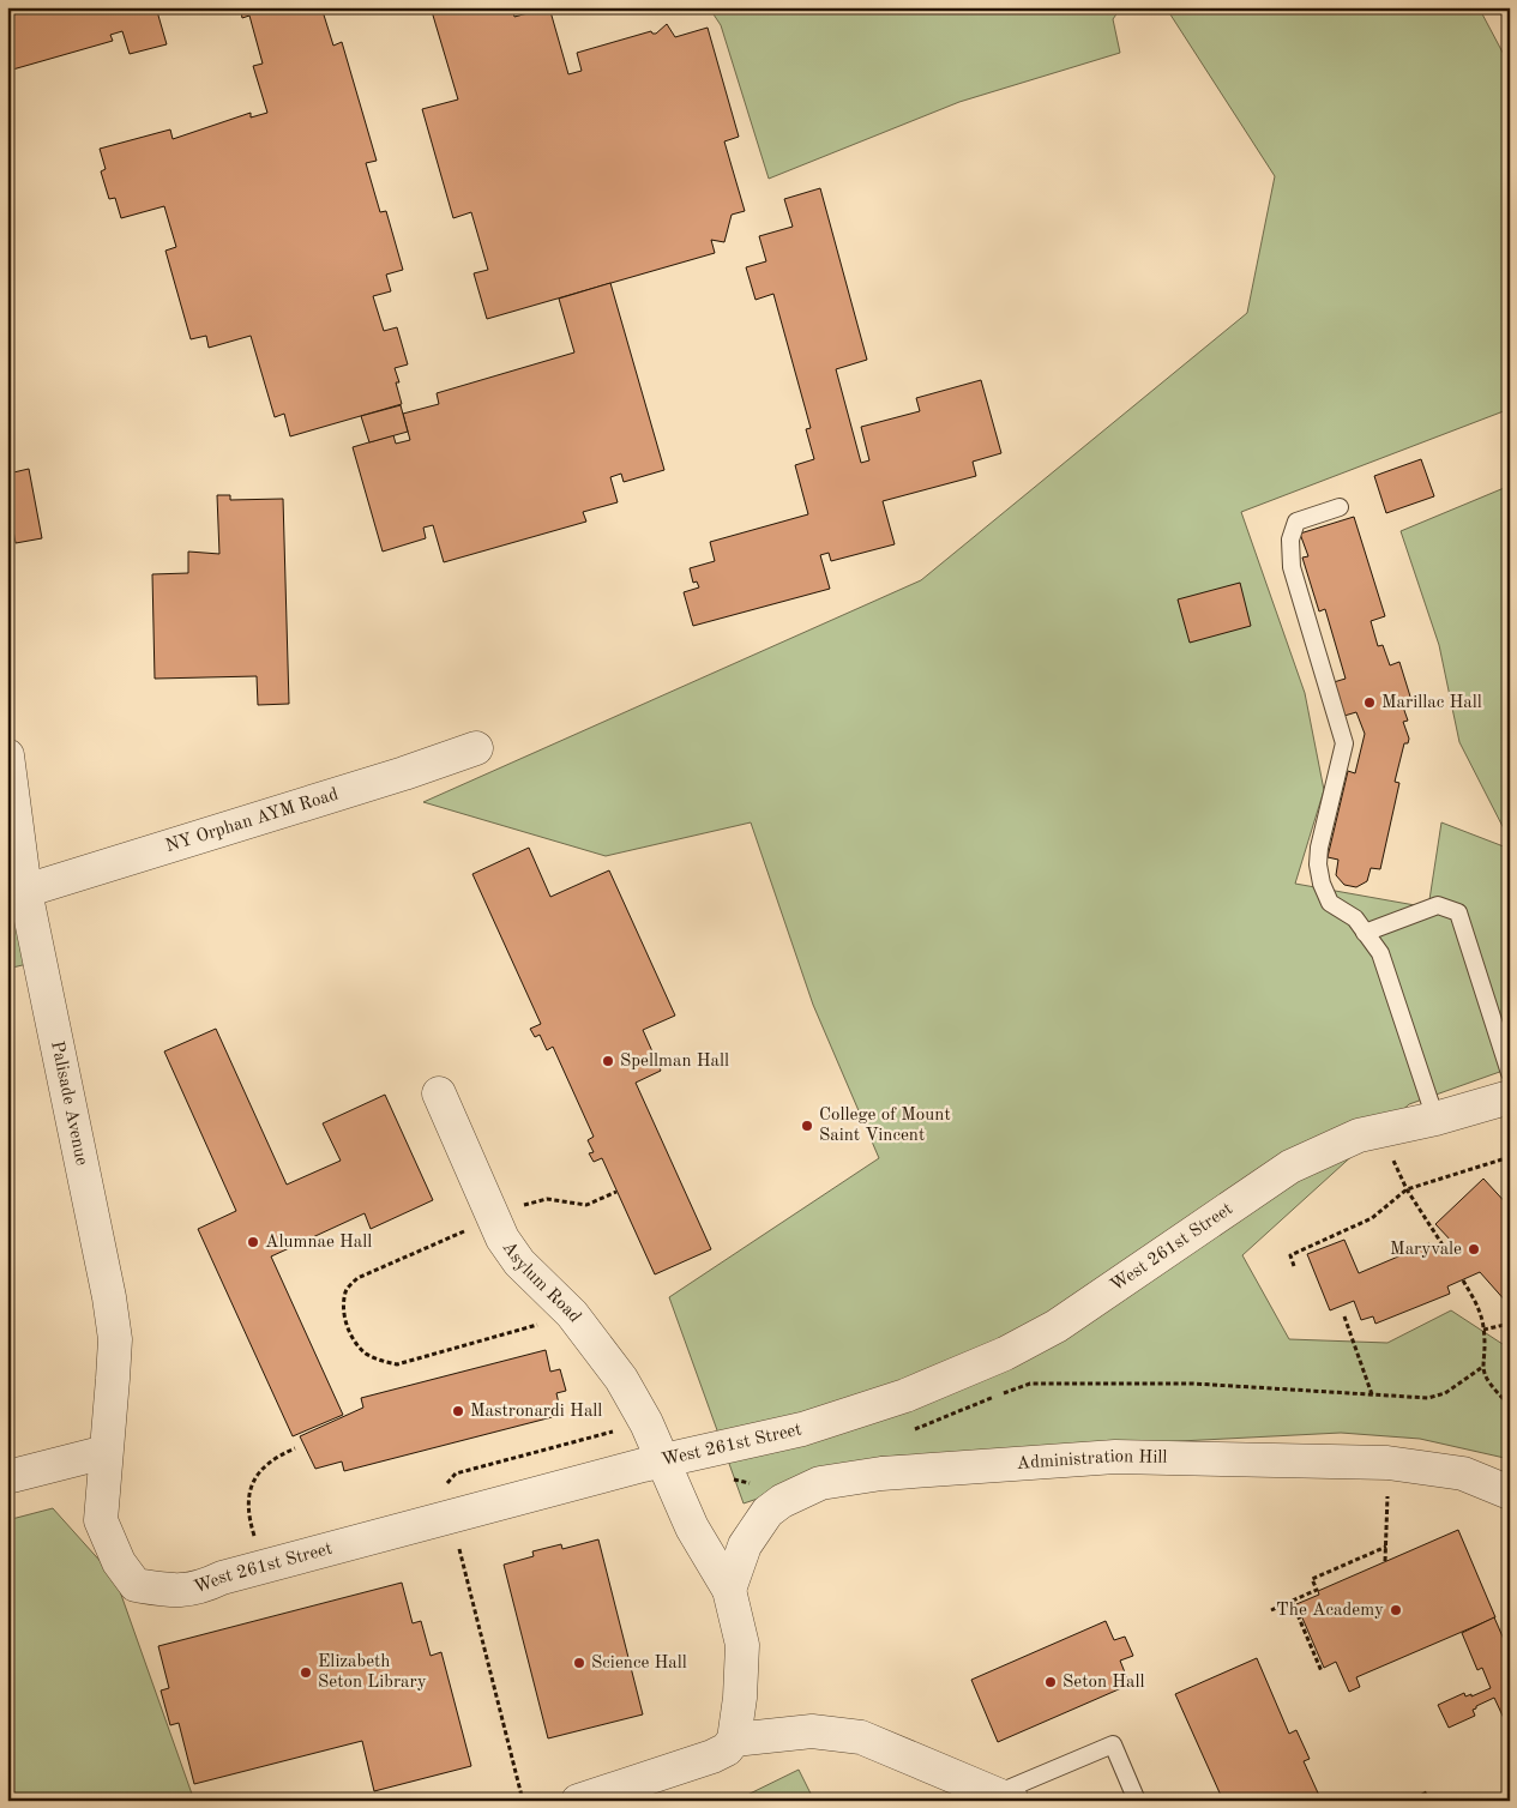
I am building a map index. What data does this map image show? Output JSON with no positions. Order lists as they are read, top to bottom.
{
  "streets": {
    "street": [
      "NY Orphan AYM Road",
      "Palisade Avenue",
      "West 261st Street",
      "Asylum Road",
      "Administration Hill"
    ]
  },
  "crossings": [
    ["NY Orphan AYM Road", "Palisade Avenue"],
    ["Palisade Avenue", "West 261st Street"],
    ["West 261st Street", "Asylum Road"]
  ],
  "places": [
    "Marillac Hall",
    "Spellman Hall",
    "College of Mount Saint Vincent",
    "Alumnae Hall",
    "Maryvale",
    "Mastronardi Hall",
    "The Academy",
    "Science Hall",
    "Elizabeth Seton Library",
    "Seton Hall"
  ]
}
